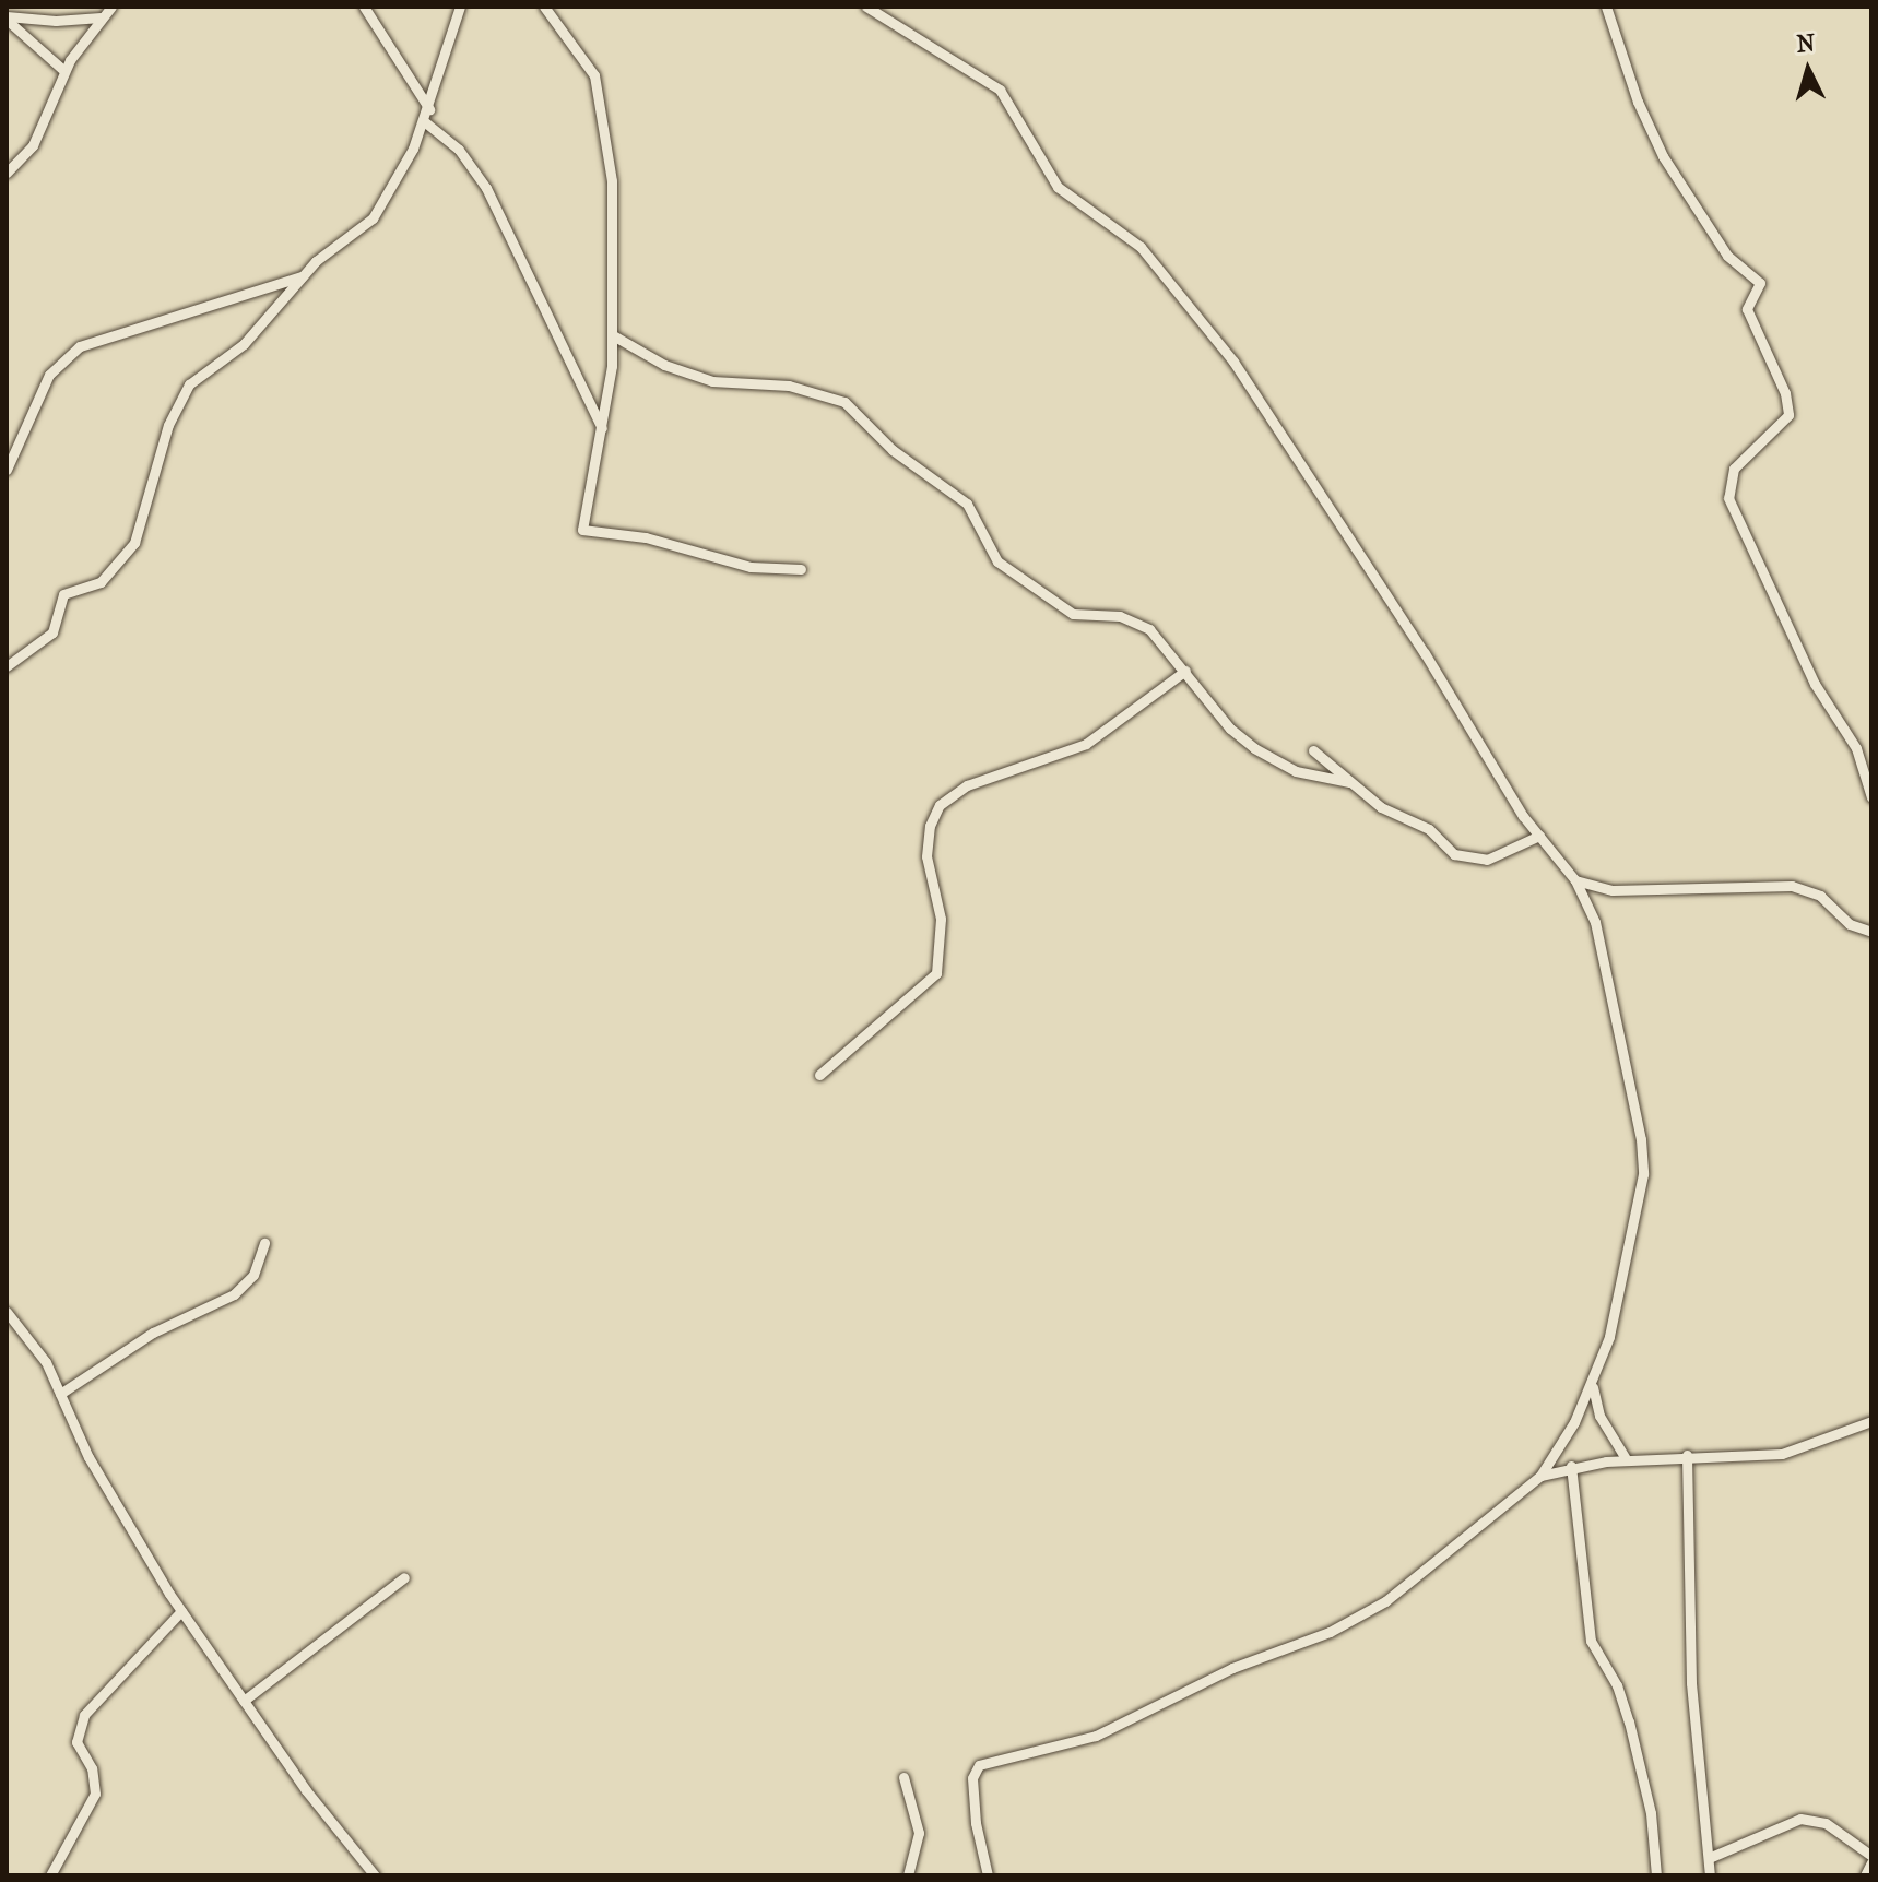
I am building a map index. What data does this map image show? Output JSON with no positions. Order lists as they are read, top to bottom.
{
  "north": "top"
}
